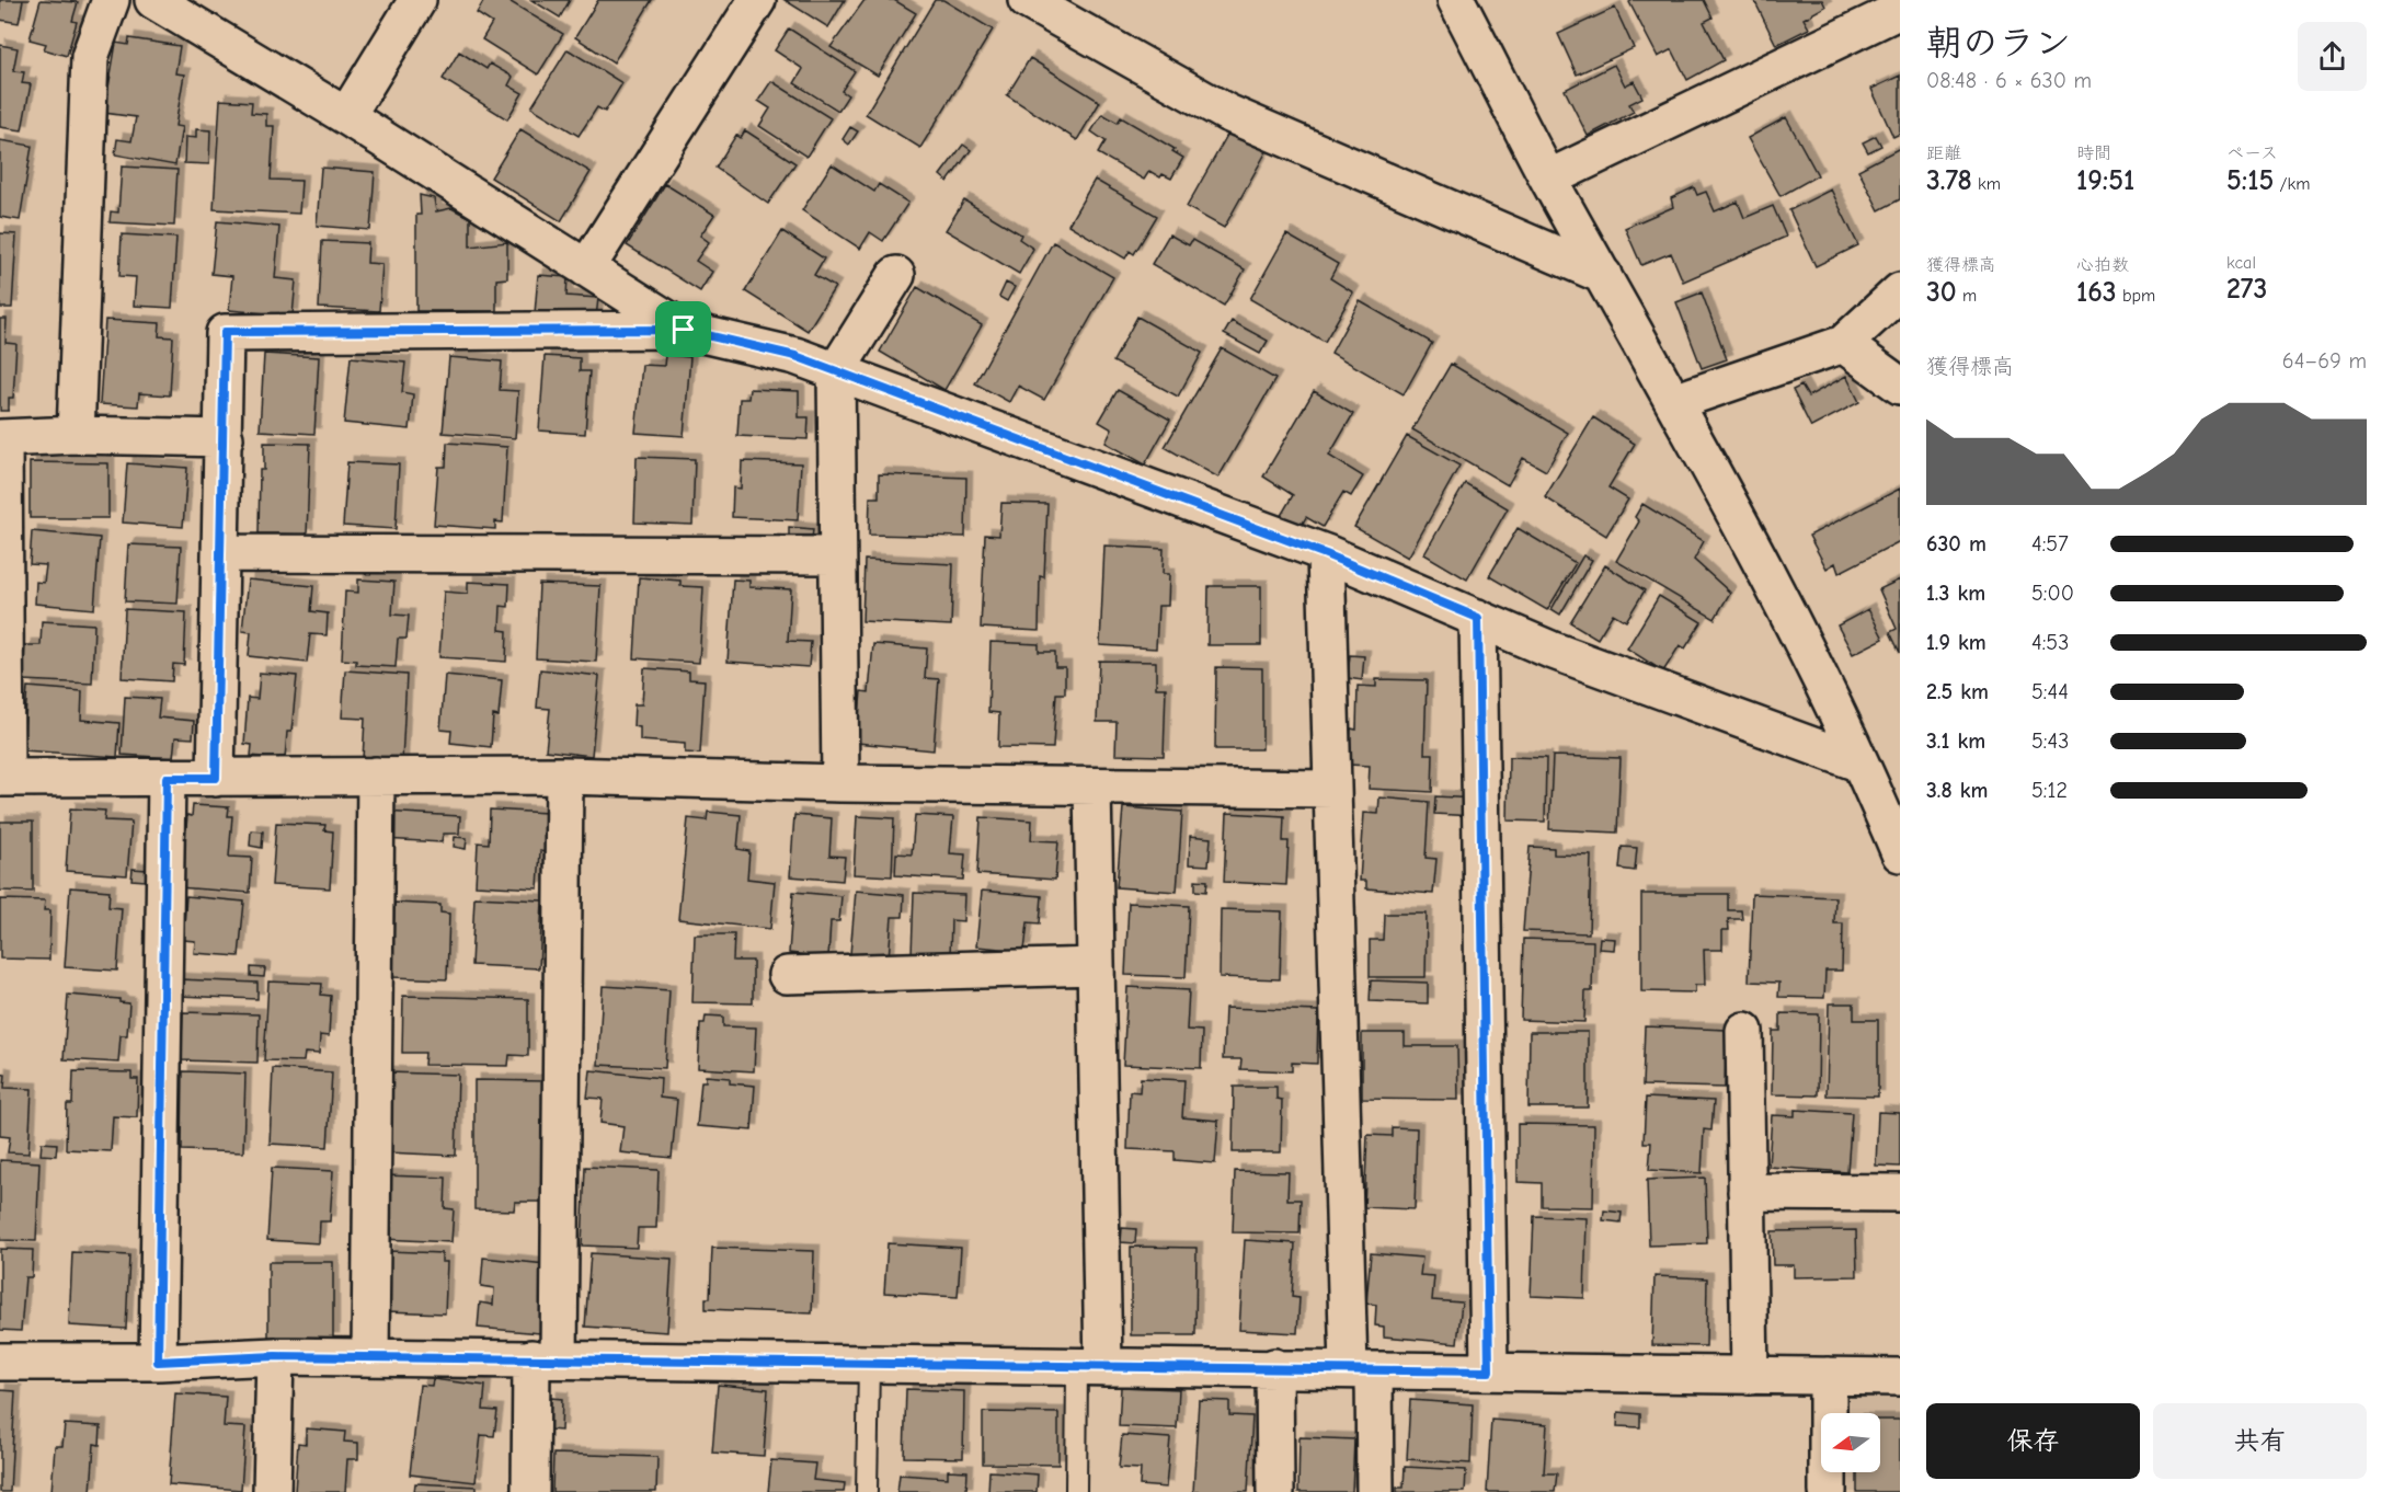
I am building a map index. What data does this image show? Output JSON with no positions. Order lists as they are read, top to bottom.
{
  "north": "left",
  "page": {
    "heading": ["朝のラン", "08:48 · 6 × 630 m"],
    "stats": [
      ["距離", "3.78 km"],
      ["時間", "19:51"],
      ["ペース", "5:15 /km"],
      ["獲得標高", "30 m"],
      ["心拍数", "163 bpm"],
      ["kcal", "273"]
    ],
    "chart": ["獲得標高", "64–69 m"],
    "list": [
      {
        "name": "630 m",
        "note": "4:57"
      },
      {
        "name": "1.3 km",
        "note": "5:00"
      },
      {
        "name": "1.9 km",
        "note": "4:53"
      },
      {
        "name": "2.5 km",
        "note": "5:44"
      },
      {
        "name": "3.1 km",
        "note": "5:43"
      },
      {
        "name": "3.8 km",
        "note": "5:12"
      }
    ],
    "buttons": ["保存", "共有"]
  }
}
